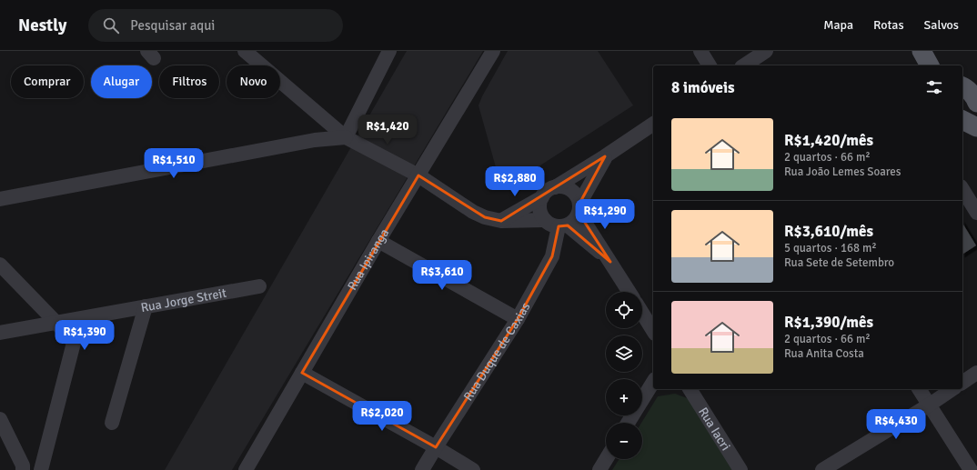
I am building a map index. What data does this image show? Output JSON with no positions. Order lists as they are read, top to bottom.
{
  "streets": {
    "street": [
      "Rua Ipiranga",
      "Rua Jorge Streit",
      "Rua Duque de Caxias",
      "Rua Iacri"
    ]
  },
  "page": {
    "header": "Nestly",
    "search": "Pesquisar aqui",
    "nav": ["Mapa", "Rotas", "Salvos"],
    "chip": [
      "Comprar",
      "Alugar",
      "Filtros",
      "Novo"
    ],
    "heading": "8 imóveis",
    "list": [
      {
        "name": "R$1,420/mês",
        "note": "2 quartos · 66 m² · Rua João Lemes Soares"
      },
      {
        "name": "R$3,610/mês",
        "note": "5 quartos · 168 m² · Rua Sete de Setembro"
      },
      {
        "name": "R$1,390/mês",
        "note": "2 quartos · 66 m² · Rua Anita Costa"
      }
    ],
    "price": [
      "R$1,420",
      "R$1,510",
      "R$2,880",
      "R$1,290",
      "R$3,610",
      "R$1,390",
      "R$2,020",
      "R$4,430"
    ],
    "map_buttons": ["+", "−"]
  }
}
